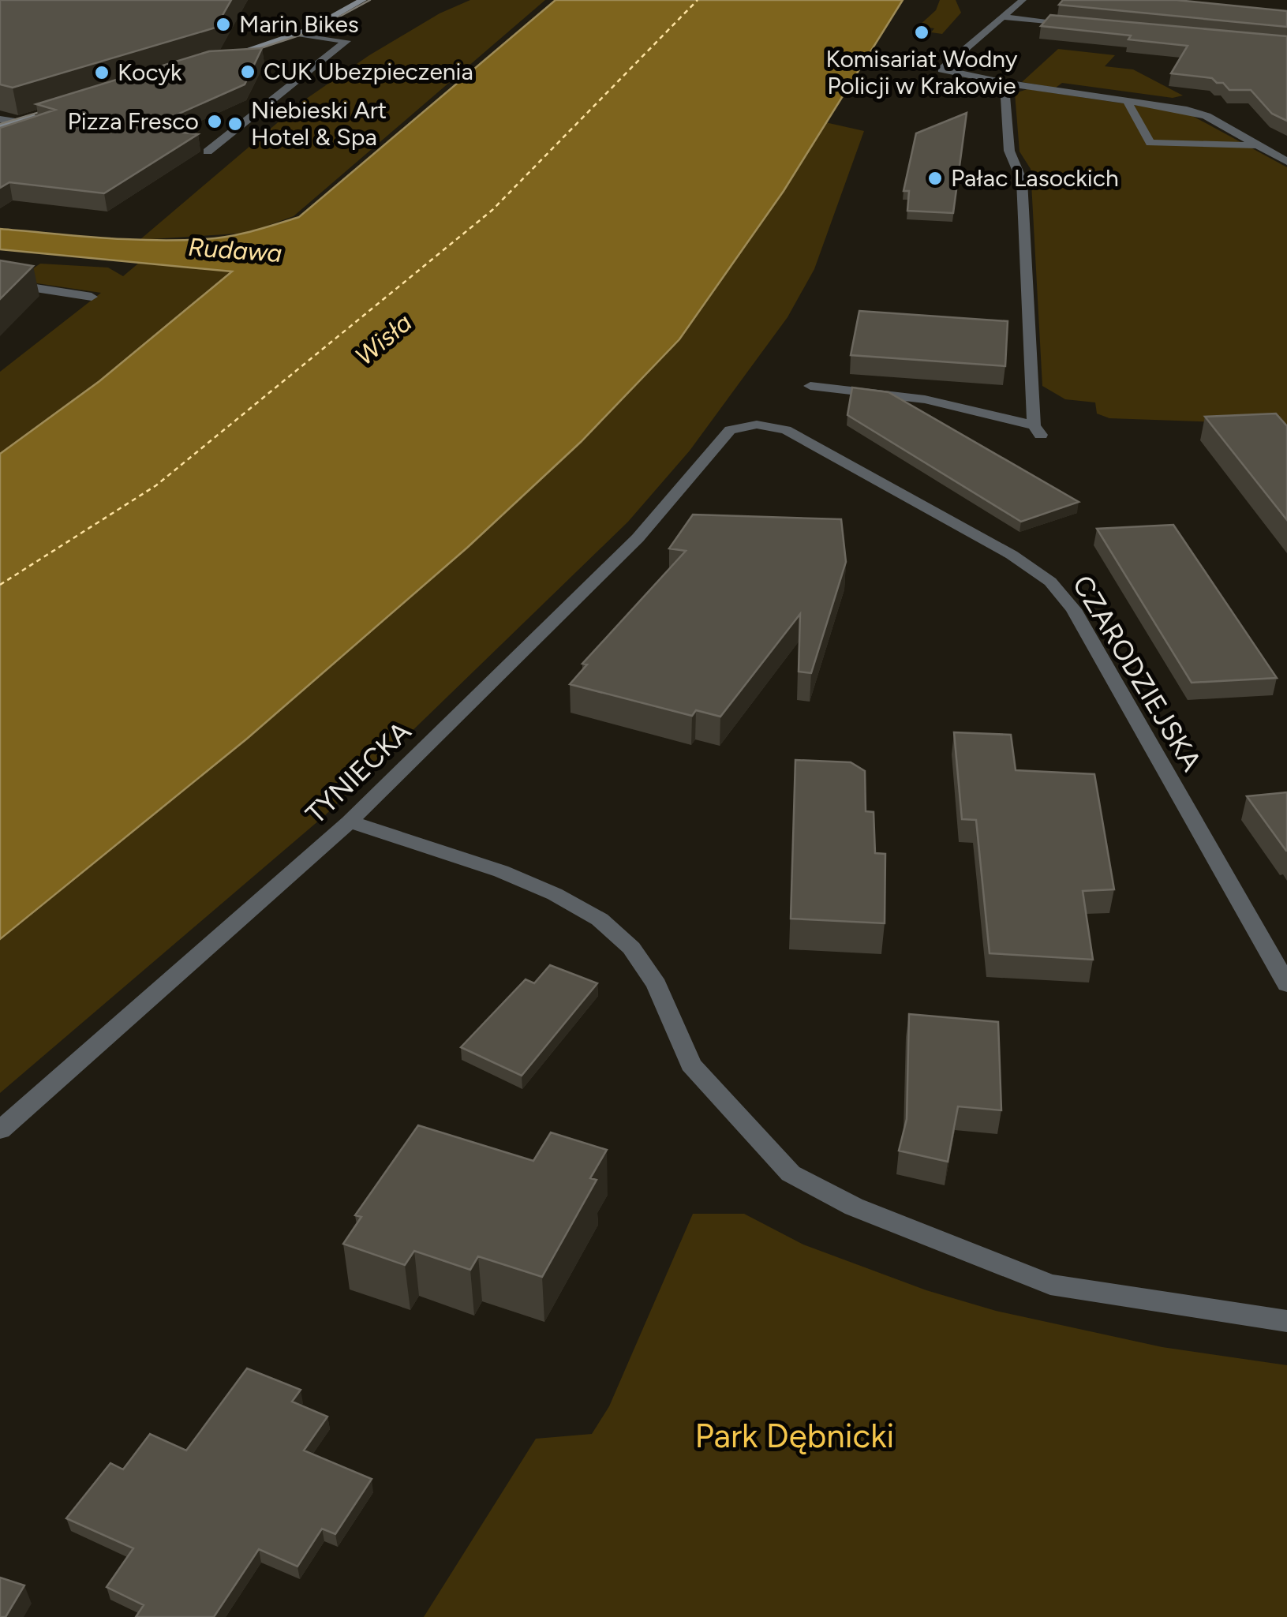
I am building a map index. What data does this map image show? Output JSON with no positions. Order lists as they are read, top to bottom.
{
  "streets": {
    "street": ["CZARODZIEJSKA", "TYNIECKA"]
  },
  "crossings": [
    ["CZARODZIEJSKA", "TYNIECKA"]
  ],
  "water": ["Rudawa", "Wisła"],
  "parks": ["Park Dębnicki"],
  "places": [
    "Marin Bikes",
    "Komisariat Wodny Policji w Krakowie",
    "CUK Ubezpieczenia",
    "Kocyk",
    "Pizza Fresco",
    "Niebieski Art Hotel & Spa",
    "Pałac Lasockich"
  ]
}
